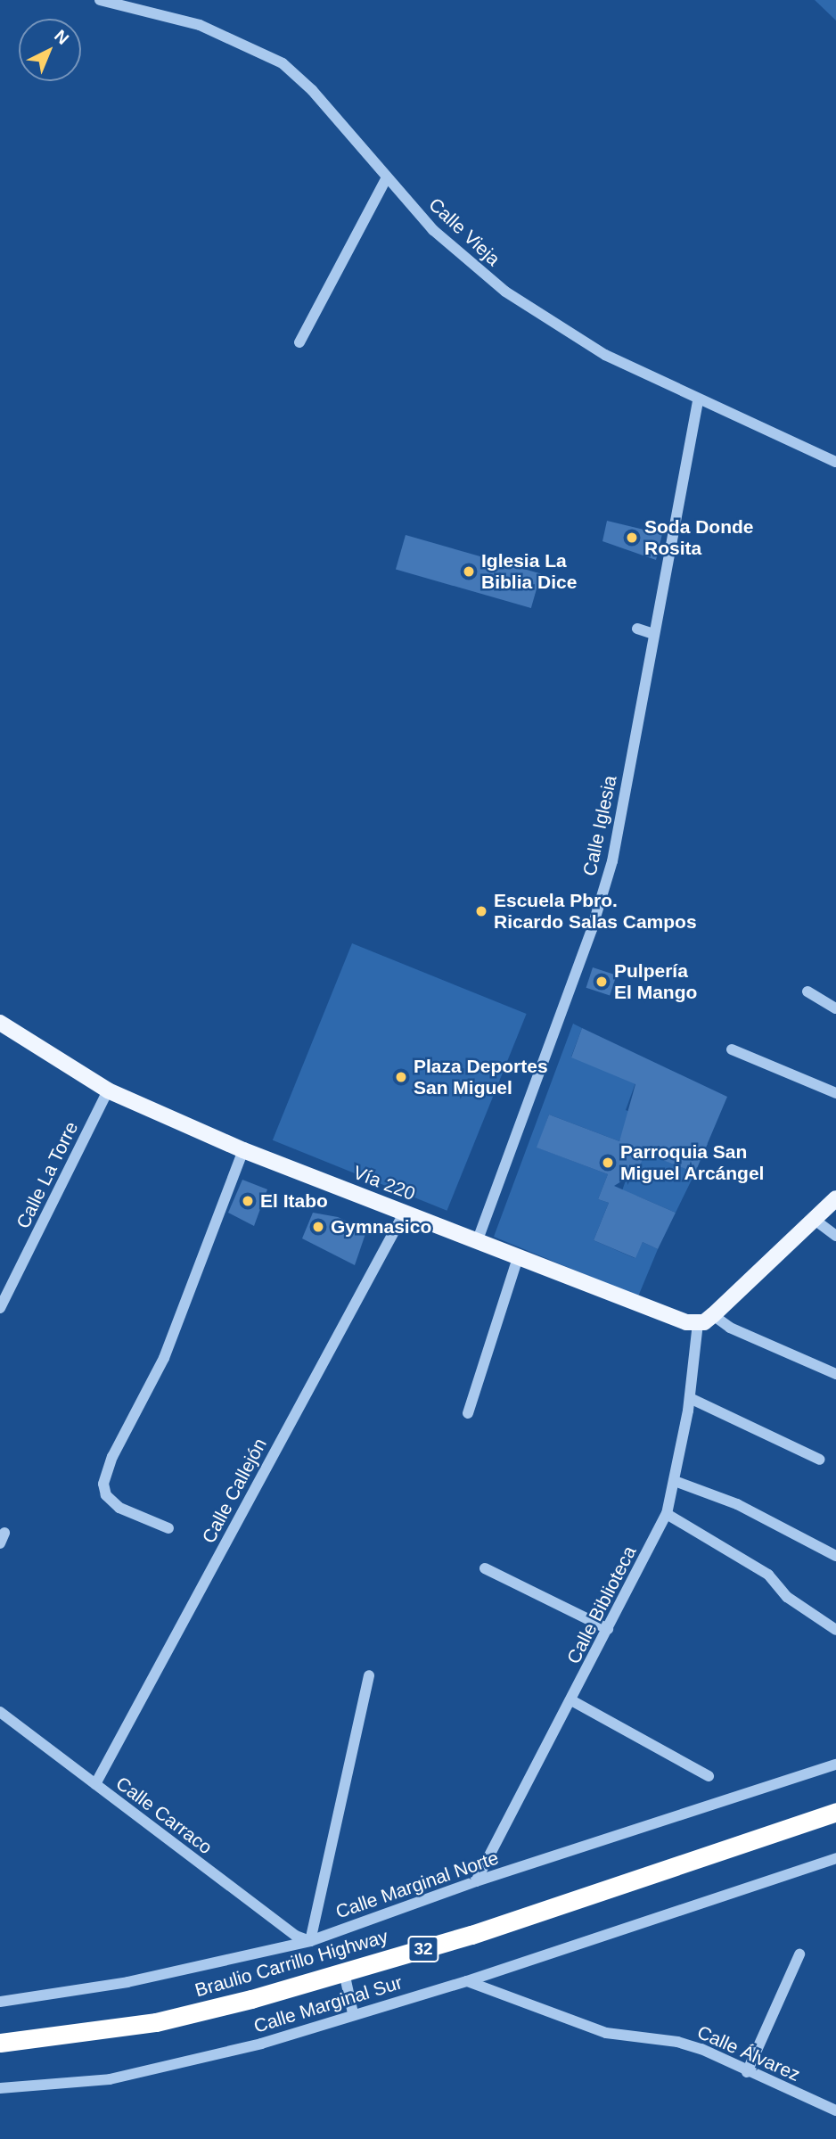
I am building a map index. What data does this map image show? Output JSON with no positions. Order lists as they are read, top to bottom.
{
  "streets": {
    "highway": ["32", "Braulio Carrillo Highway"],
    "main road": ["Vía 220"],
    "street": [
      "Calle Vieja",
      "Calle Iglesia",
      "Calle La Torre",
      "Calle Callejón",
      "Calle Biblioteca",
      "Calle Carraco",
      "Calle Marginal Norte",
      "Calle Marginal Sur",
      "Calle Álvarez"
    ]
  },
  "crossings": [
    ["Calle Vieja", "Calle Iglesia"],
    ["Calle Iglesia", "Vía 220"],
    ["Calle La Torre", "Vía 220"],
    ["Vía 220", "Calle Callejón"],
    ["Vía 220", "Calle Biblioteca"],
    ["Calle Callejón", "Calle Carraco"],
    ["Calle Biblioteca", "Calle Marginal Norte"],
    ["Calle Carraco", "Calle Marginal Norte"],
    ["Calle Marginal Sur", "Calle Álvarez"]
  ],
  "places": [
    "Soda Donde Rosita",
    "Iglesia La Biblia Dice",
    "Escuela Pbro. Ricardo Salas Campos",
    "Pulpería El Mango",
    "Plaza Deportes San Miguel",
    "Parroquia San Miguel Arcángel",
    "El Itabo",
    "Gymnasico"
  ],
  "north": "top right"
}
